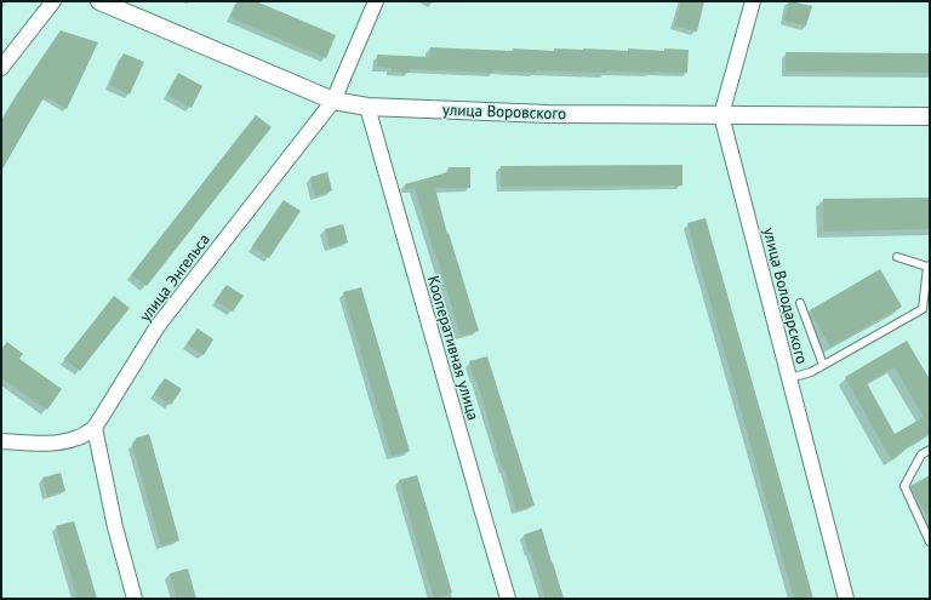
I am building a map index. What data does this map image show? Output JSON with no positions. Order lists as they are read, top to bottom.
{
  "streets": {
    "street": [
      "улица Воровского",
      "улица Энгельса",
      "улица Володарского",
      "Кооперативная улица"
    ]
  },
  "crossings": [
    ["улица Воровского", "улица Энгельса"],
    ["улица Воровского", "улица Володарского"],
    ["улица Воровского", "Кооперативная улица"]
  ]
}
